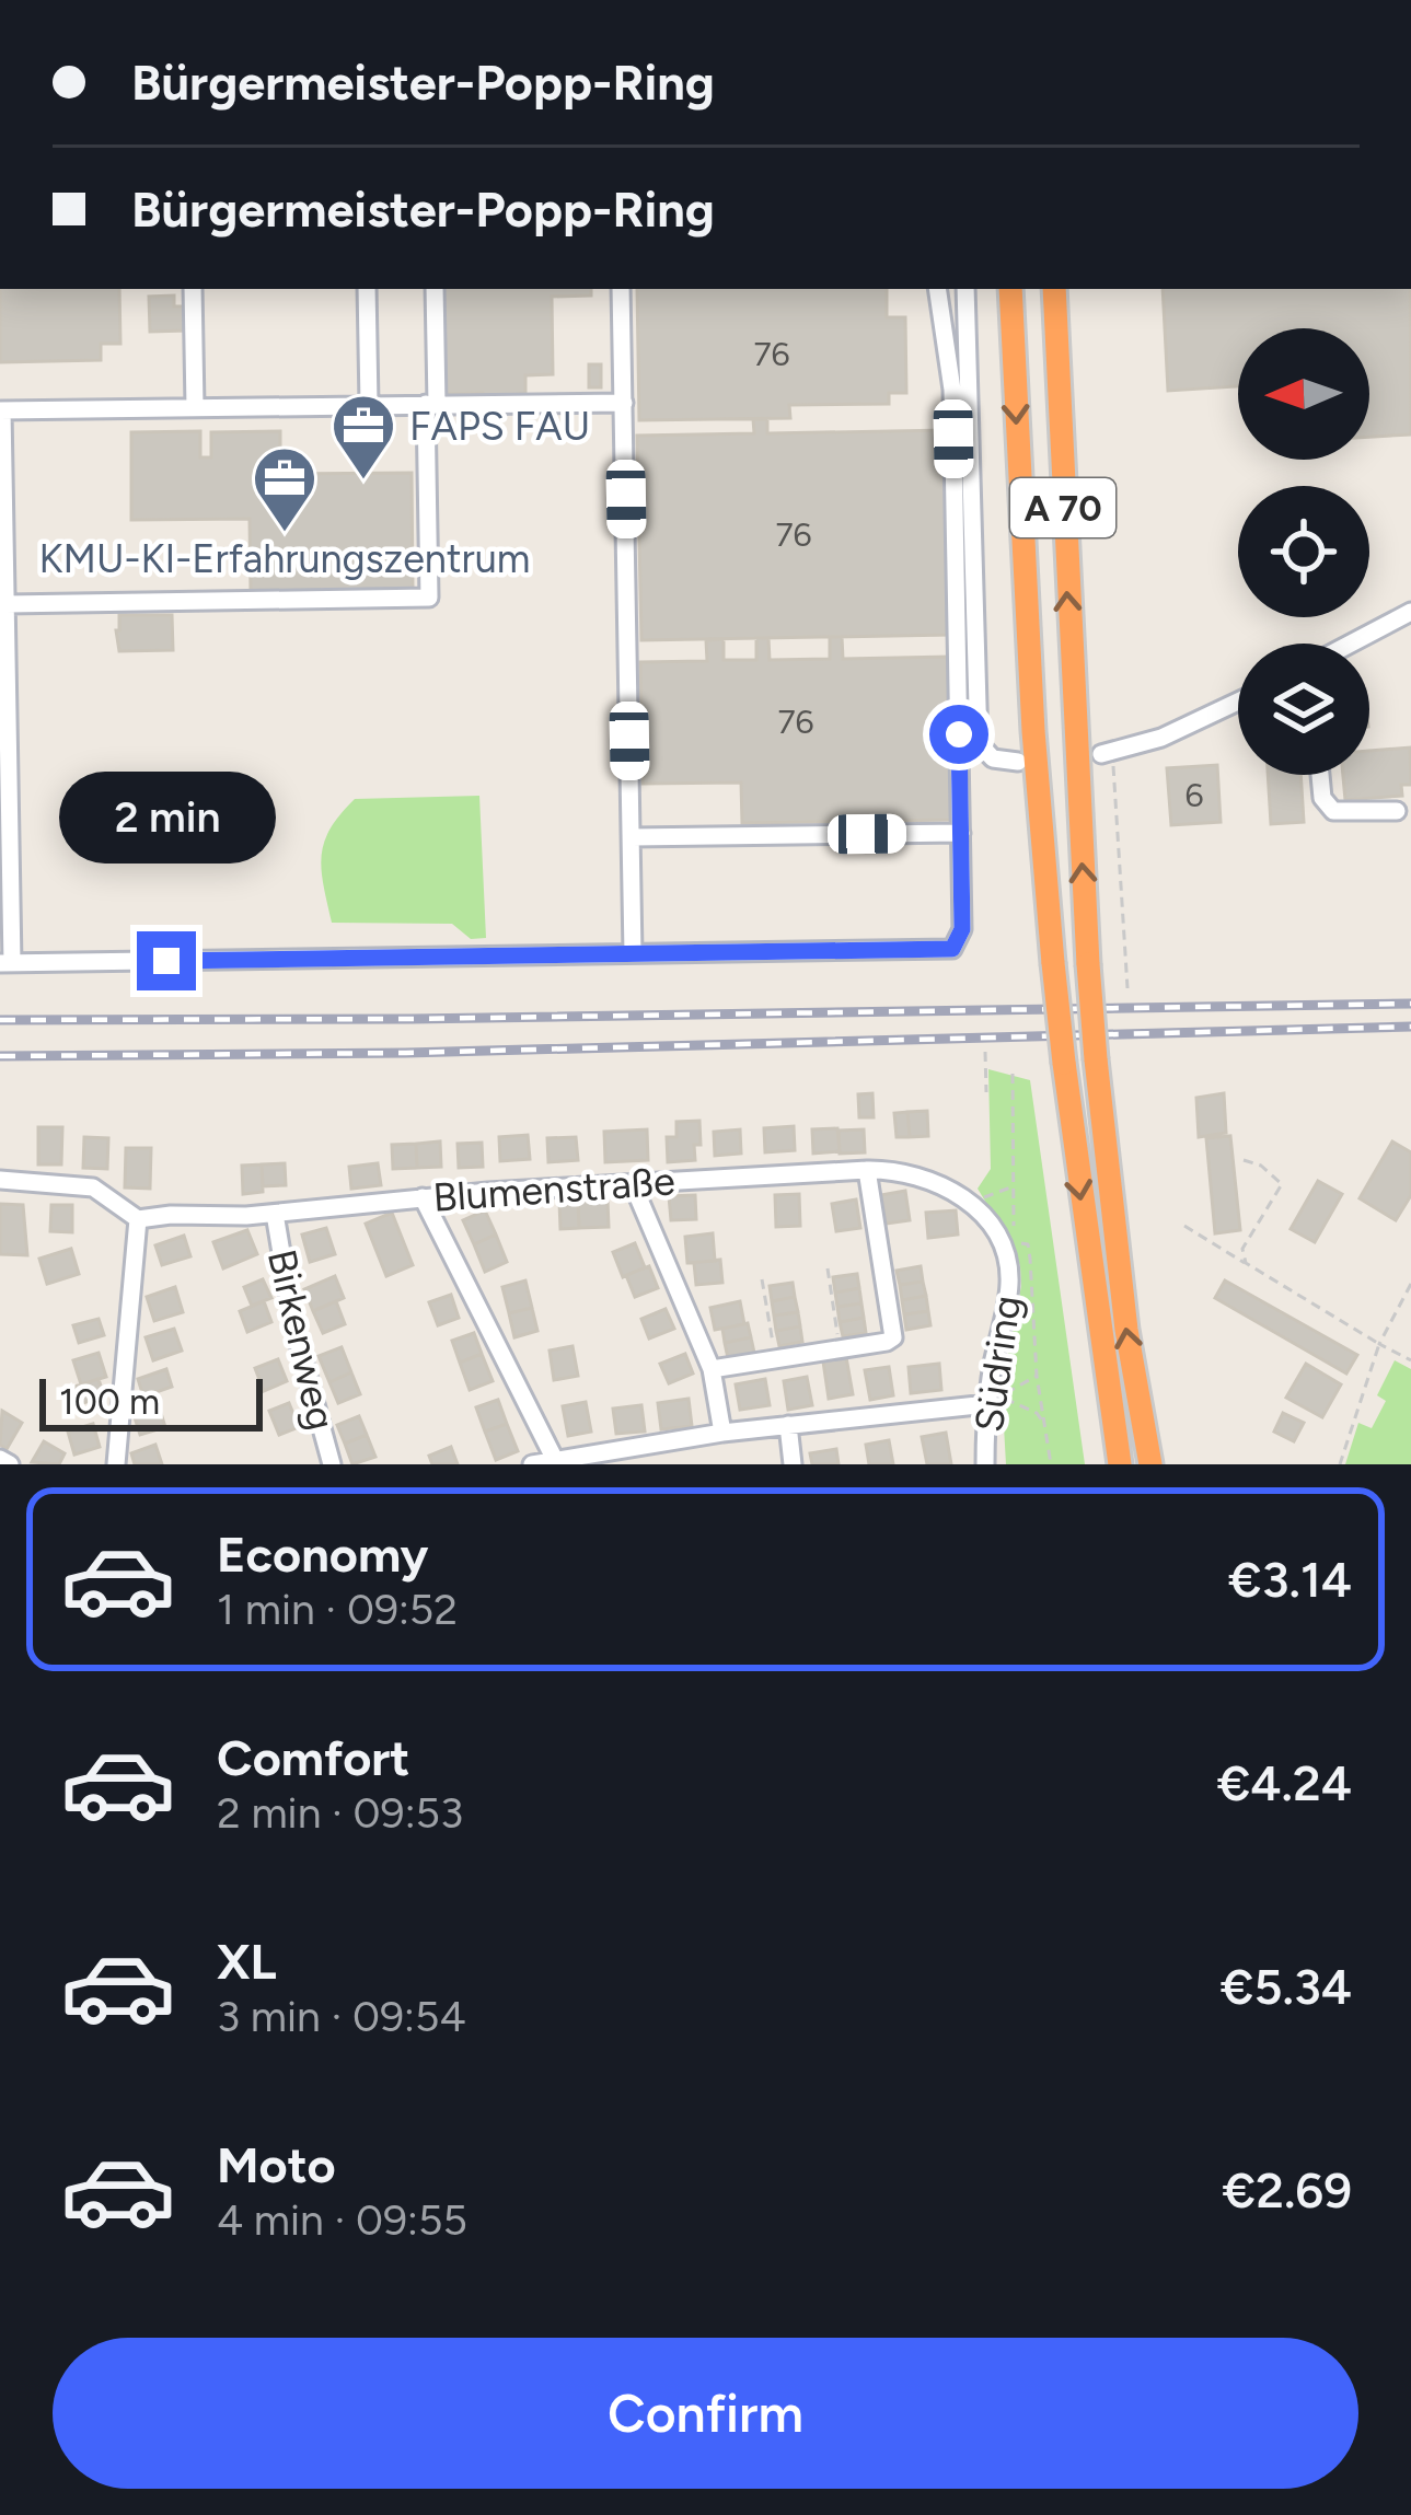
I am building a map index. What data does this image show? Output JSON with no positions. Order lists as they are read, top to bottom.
{
  "streets": {
    "highway": ["A 70"],
    "street": ["Blumenstraße", "Birkenweg", "Südring"]
  },
  "crossings": [
    ["Blumenstraße", "Birkenweg"],
    ["Blumenstraße", "Südring"]
  ],
  "places": {
    "office": ["FAPS FAU", "KMU-KI-Erfahrungszentrum"]
  },
  "house_numbers": [
    "76",
    "76",
    "76",
    "6"
  ],
  "scale_bar": "100 m",
  "north": "left",
  "page": {
    "banner": ["Bürgermeister-Popp-Ring", "Bürgermeister-Popp-Ring"],
    "bubble": "2 min",
    "scale": "100 m",
    "list": [
      {
        "name": "Economy",
        "note": "1 min · 09:52",
        "value": "€3.14"
      },
      {
        "name": "Comfort",
        "note": "2 min · 09:53",
        "value": "€4.24"
      },
      {
        "name": "XL",
        "note": "3 min · 09:54",
        "value": "€5.34"
      },
      {
        "name": "Moto",
        "note": "4 min · 09:55",
        "value": "€2.69"
      }
    ],
    "buttons": "Confirm"
  }
}
